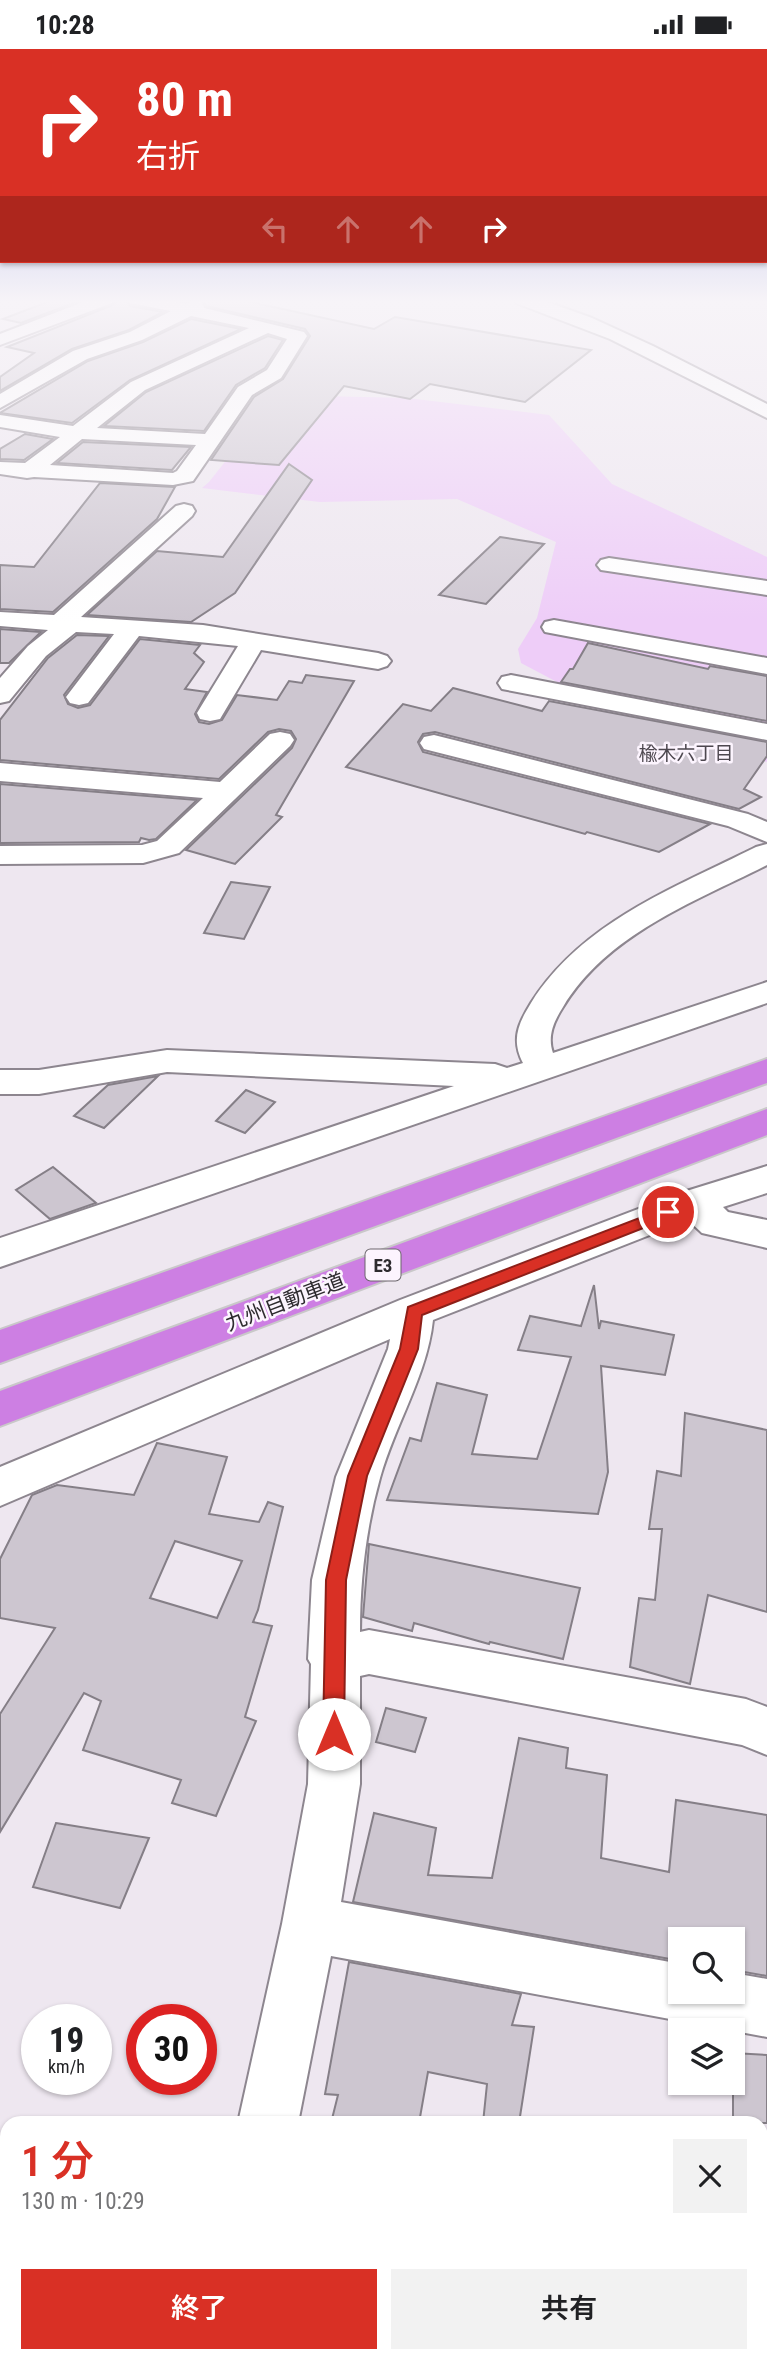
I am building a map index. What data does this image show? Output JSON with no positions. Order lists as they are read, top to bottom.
{
  "streets": {
    "highway": ["E3", "九州自動車道"]
  },
  "districts": ["楡木六丁目"],
  "page": {
    "status": "10:28",
    "turn": ["80 m", "右折"],
    "speed": "19 km/h",
    "limit": "30",
    "heading": ["1 分", "130 m · 10:29"],
    "buttons": ["終了", "共有"]
  }
}
